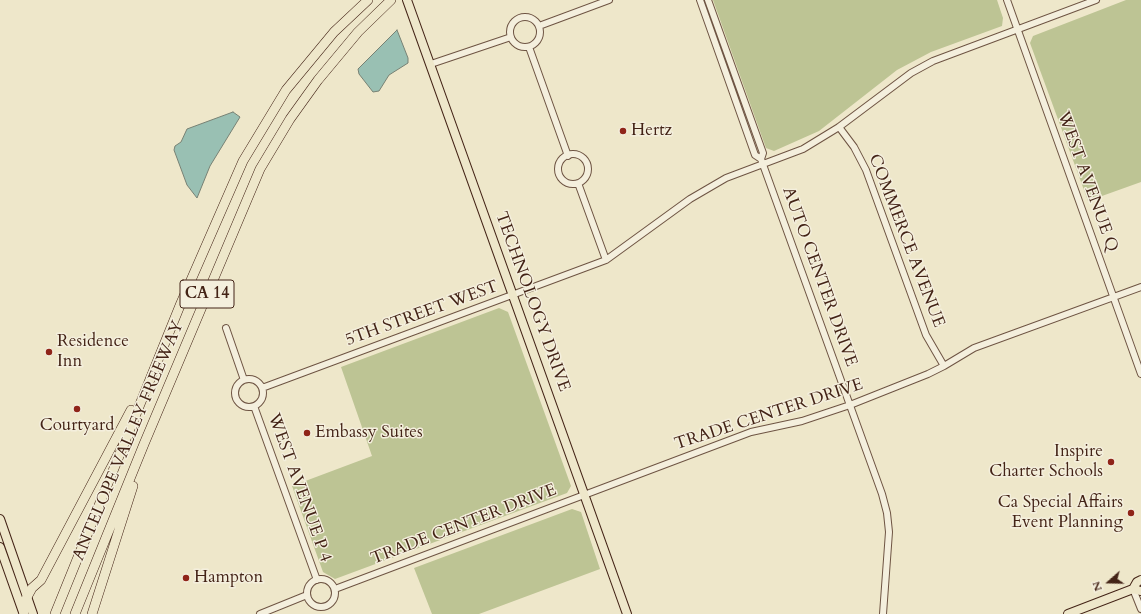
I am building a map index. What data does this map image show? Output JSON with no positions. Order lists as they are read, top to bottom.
{
  "streets": {
    "highway": ["CA 14", "ANTELOPE VALLEY FREEWAY"],
    "main road": ["TECHNOLOGY DRIVE"],
    "street": [
      "WEST AVENUE Q",
      "COMMERCE AVENUE",
      "AUTO CENTER DRIVE",
      "5TH STREET WEST",
      "TRADE CENTER DRIVE",
      "WEST AVENUE P 4"
    ]
  },
  "crossings": [
    ["WEST AVENUE Q", "5TH STREET WEST"],
    ["WEST AVENUE Q", "TRADE CENTER DRIVE"],
    ["COMMERCE AVENUE", "5TH STREET WEST"],
    ["COMMERCE AVENUE", "TRADE CENTER DRIVE"],
    ["AUTO CENTER DRIVE", "5TH STREET WEST"],
    ["AUTO CENTER DRIVE", "TRADE CENTER DRIVE"],
    ["TECHNOLOGY DRIVE", "5TH STREET WEST"],
    ["TECHNOLOGY DRIVE", "TRADE CENTER DRIVE"],
    ["5TH STREET WEST", "WEST AVENUE P 4"],
    ["TRADE CENTER DRIVE", "WEST AVENUE P 4"]
  ],
  "places": [
    "Hertz",
    "Residence Inn",
    "Courtyard",
    "Embassy Suites",
    "Inspire Charter Schools",
    "Ca Special Affairs Event Planning",
    "Hampton"
  ],
  "north": "left"
}
